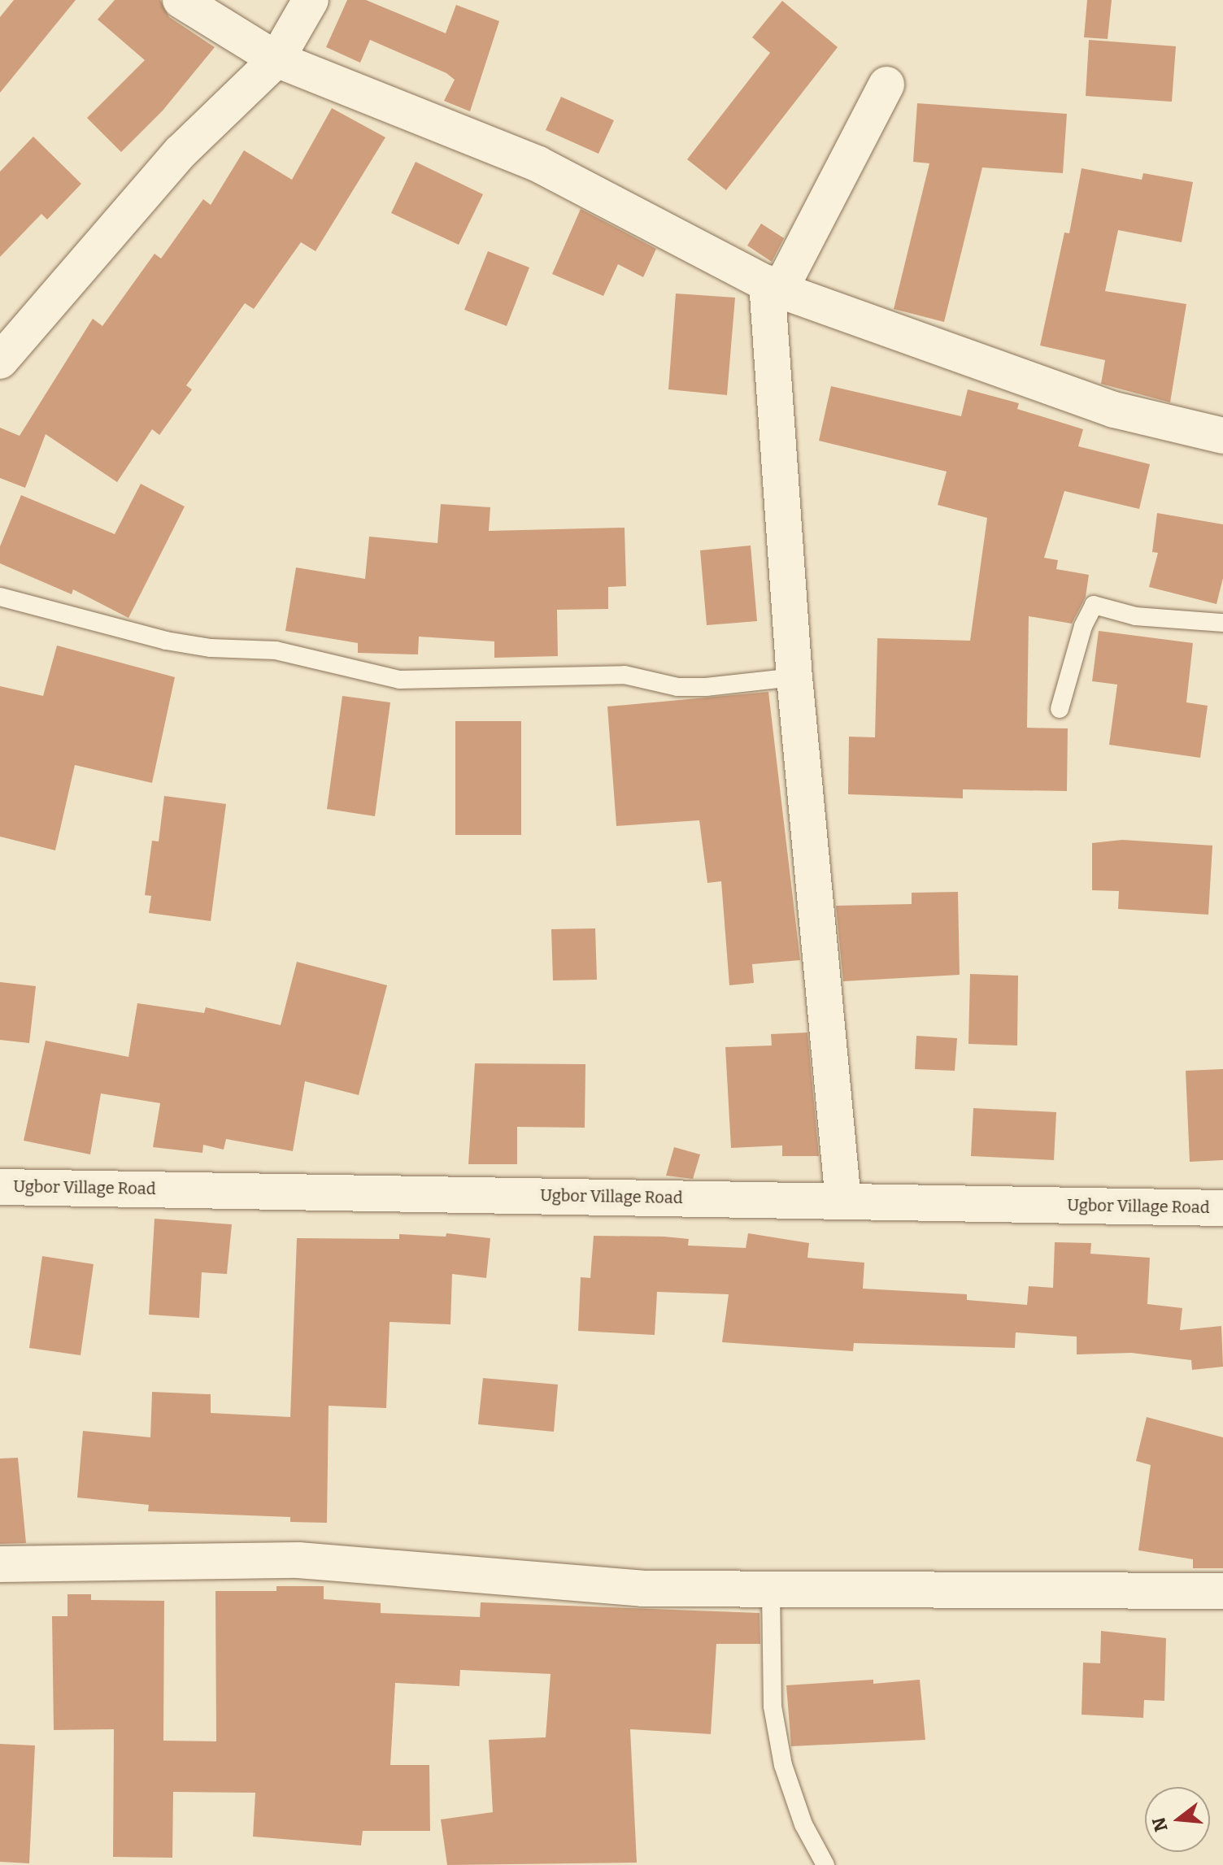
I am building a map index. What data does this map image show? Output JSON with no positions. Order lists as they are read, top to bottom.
{
  "streets": {
    "street": ["Ugbor Village Road"]
  },
  "north": "left"
}
